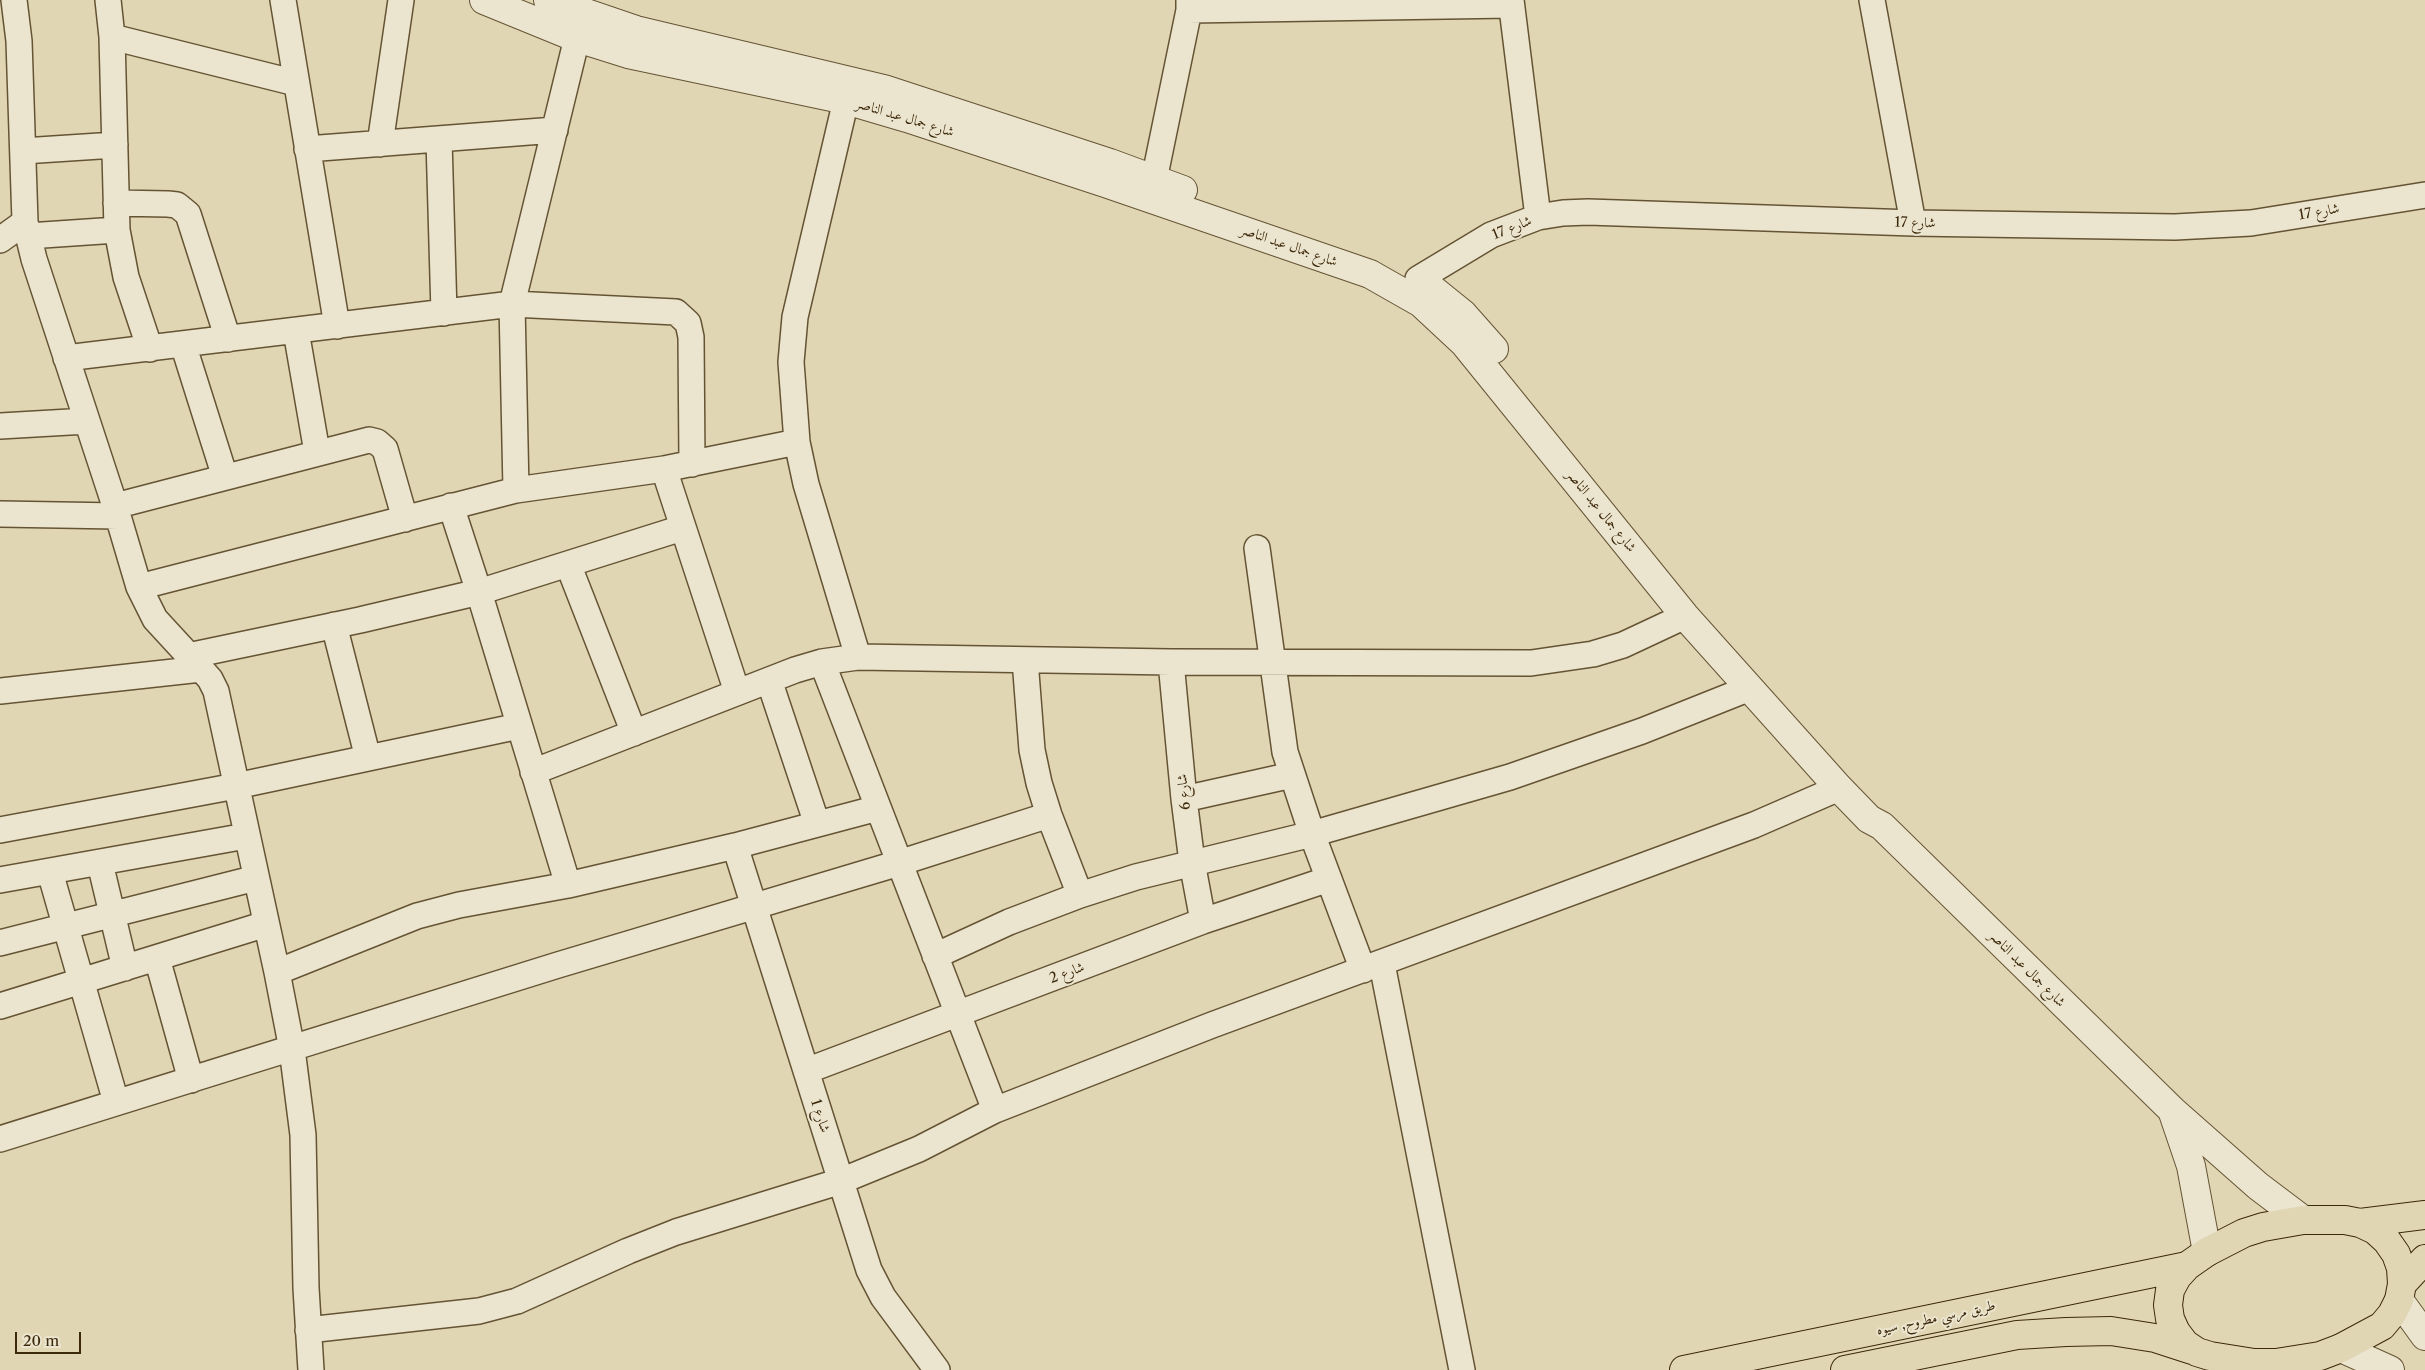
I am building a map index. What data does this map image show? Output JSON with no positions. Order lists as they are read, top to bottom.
{
  "streets": {
    "main road": ["طريق مرسي مطروح, سيوه"],
    "street": [
      "شارع جمال عبد الناصر",
      "شارع 17",
      "شارع 6",
      "شارع 2",
      "شارع 1"
    ]
  },
  "crossings": [
    ["شارع جمال عبد الناصر", "شارع 17"],
    ["شارع جمال عبد الناصر", "طريق مرسي مطروح, سيوه"],
    ["شارع 6", "شارع 2"],
    ["شارع 2", "شارع 1"]
  ],
  "scale_bar": "20 m"
}
